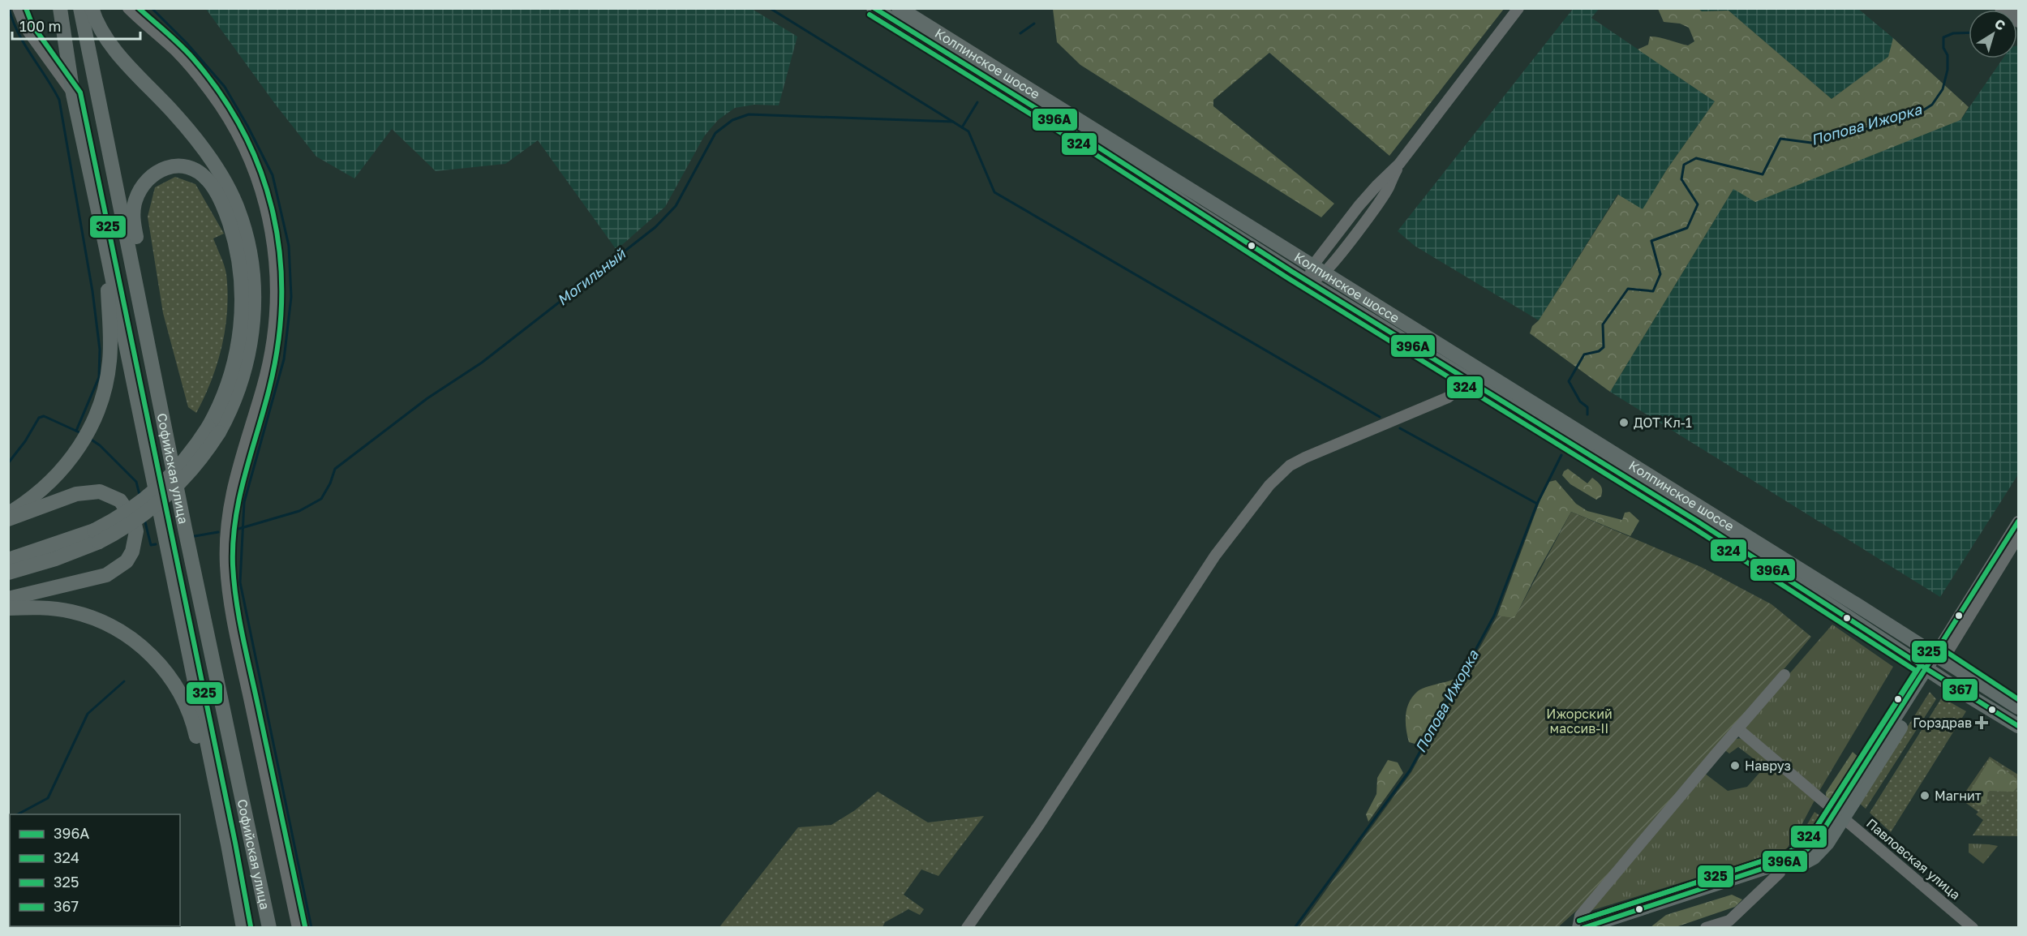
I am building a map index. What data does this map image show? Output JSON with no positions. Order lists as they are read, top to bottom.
{
  "streets": {
    "main road": ["Колпинское шоссе", "Софийская улица"],
    "street": ["Павловская улица"]
  },
  "water": ["Попова Ижорка", "Могильный"],
  "parks": ["Ижорский массив-II"],
  "places": {
    "other": ["ДОТ Кл-1", "Навруз", "Магнит"],
    "health": ["Горздрав"]
  },
  "lines": [
    "transit line 396А",
    "transit line 325",
    "transit line 324",
    "transit line 367"
  ],
  "legend": [
    "396А",
    "324",
    "325",
    "367"
  ],
  "scale_bar": "100 m",
  "north": "top right"
}
